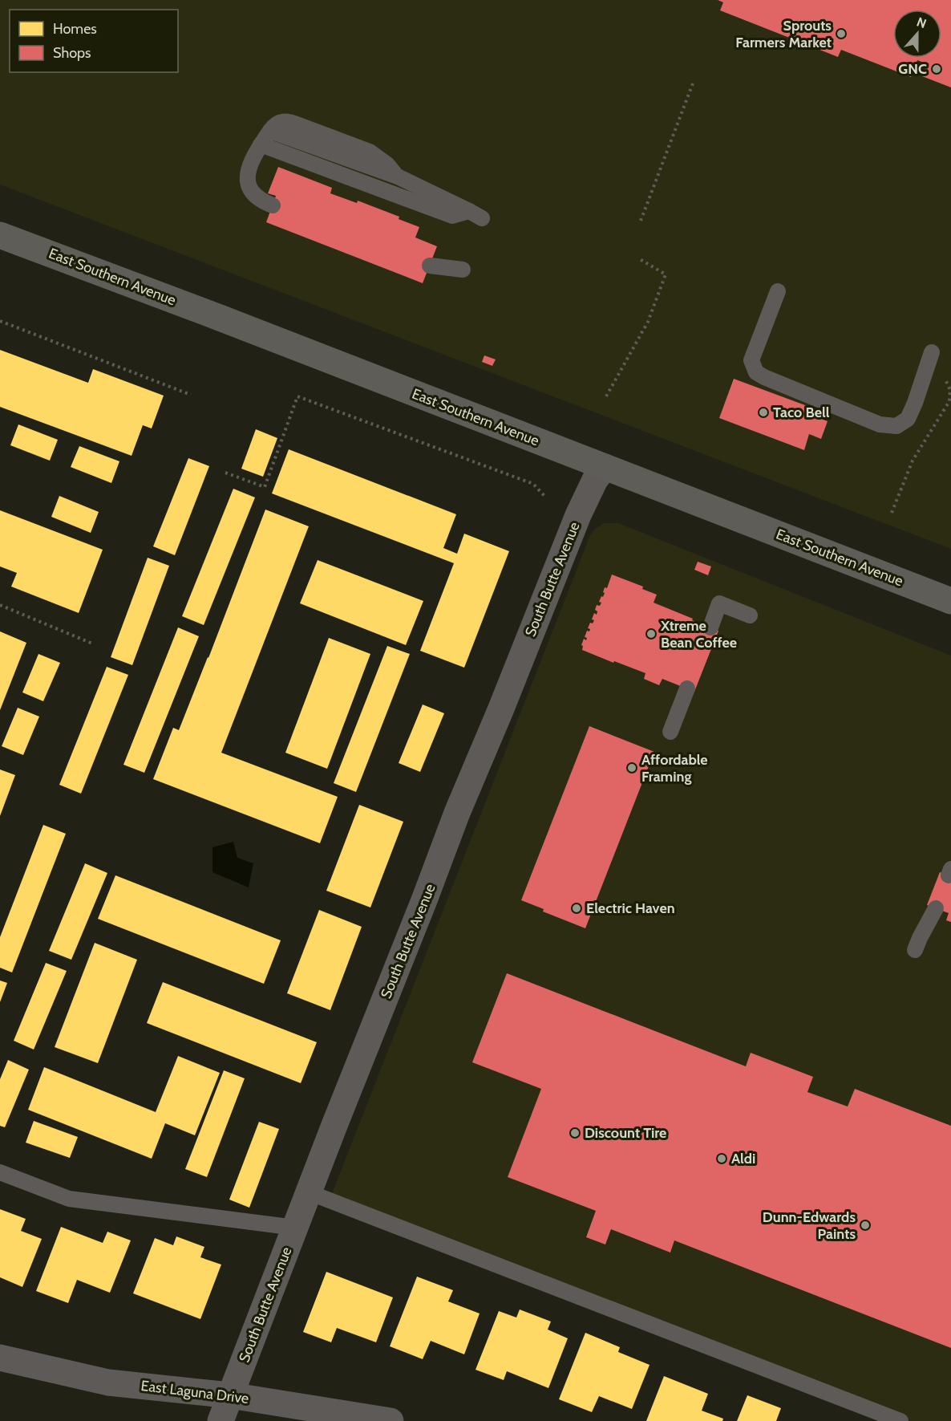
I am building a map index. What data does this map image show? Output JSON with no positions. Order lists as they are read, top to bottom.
{
  "streets": {
    "main road": ["East Southern Avenue"],
    "street": ["South Butte Avenue", "East Laguna Drive"]
  },
  "crossings": [
    ["East Southern Avenue", "South Butte Avenue"],
    ["South Butte Avenue", "East Laguna Drive"]
  ],
  "places": [
    "Sprouts Farmers Market",
    "GNC",
    "Taco Bell",
    "Xtreme Bean Coffee",
    "Affordable Framing",
    "Electric Haven",
    "Discount Tire",
    "Aldi",
    "Dunn-Edwards Paints"
  ],
  "legend": ["Homes", "Shops"],
  "north": "top"
}
